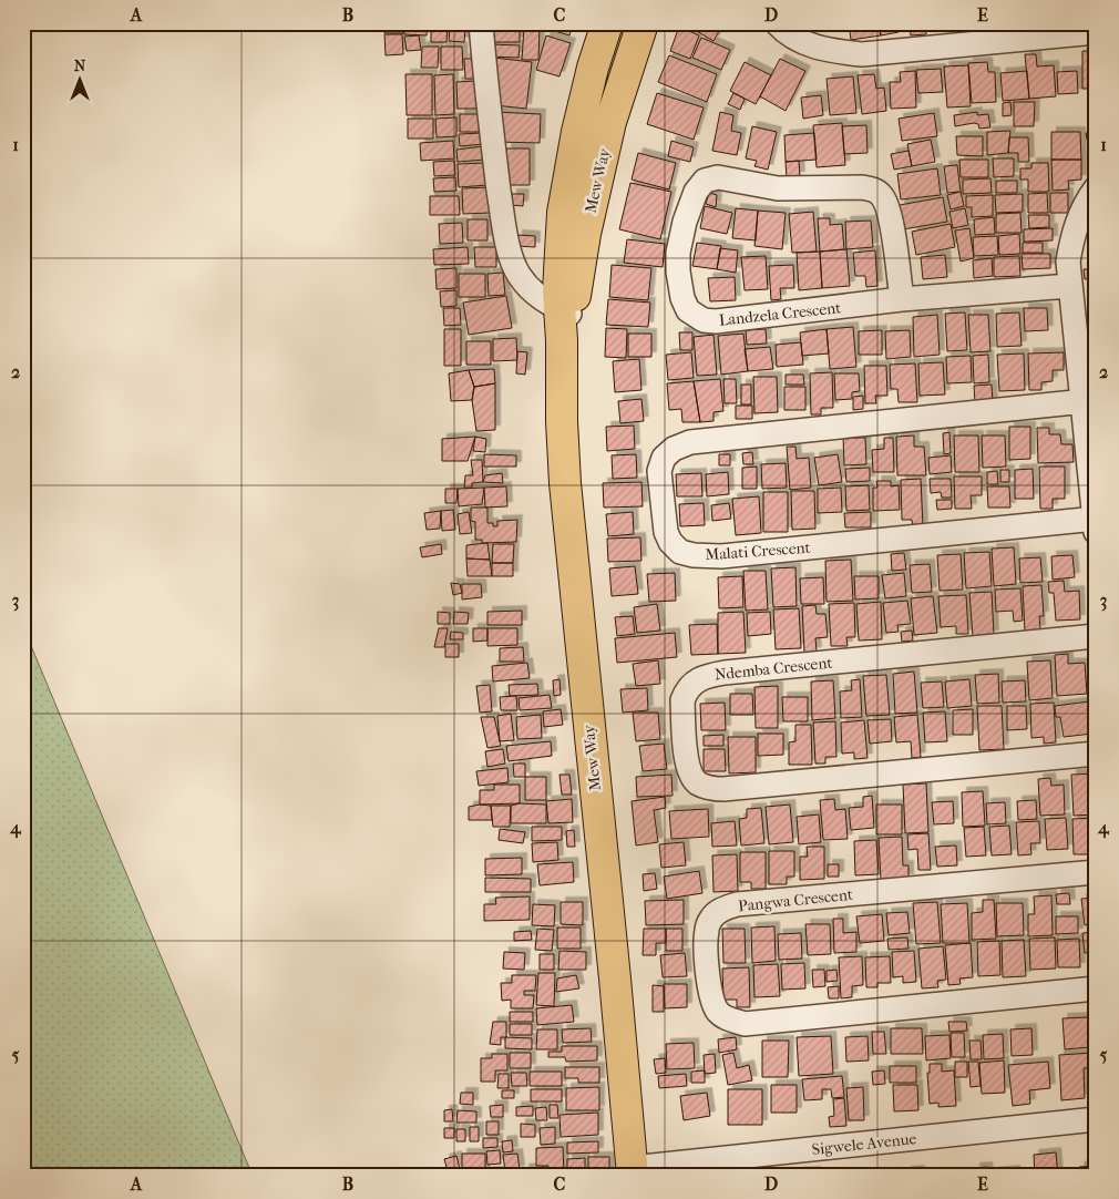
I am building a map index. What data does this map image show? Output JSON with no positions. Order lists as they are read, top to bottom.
{
  "streets": {
    "main road": ["Mew Way"],
    "street": [
      "Landzela Crescent",
      "Malati Crescent",
      "Ndemba Crescent",
      "Pangwa Crescent",
      "Sigwele Avenue"
    ]
  },
  "crossings": [
    ["Mew Way", "Sigwele Avenue"]
  ],
  "north": "top",
  "grid": {
    "columns": [
      "A",
      "B",
      "C",
      "D",
      "E"
    ],
    "rows": [
      "1",
      "2",
      "3",
      "4",
      "5"
    ]
  }
}
